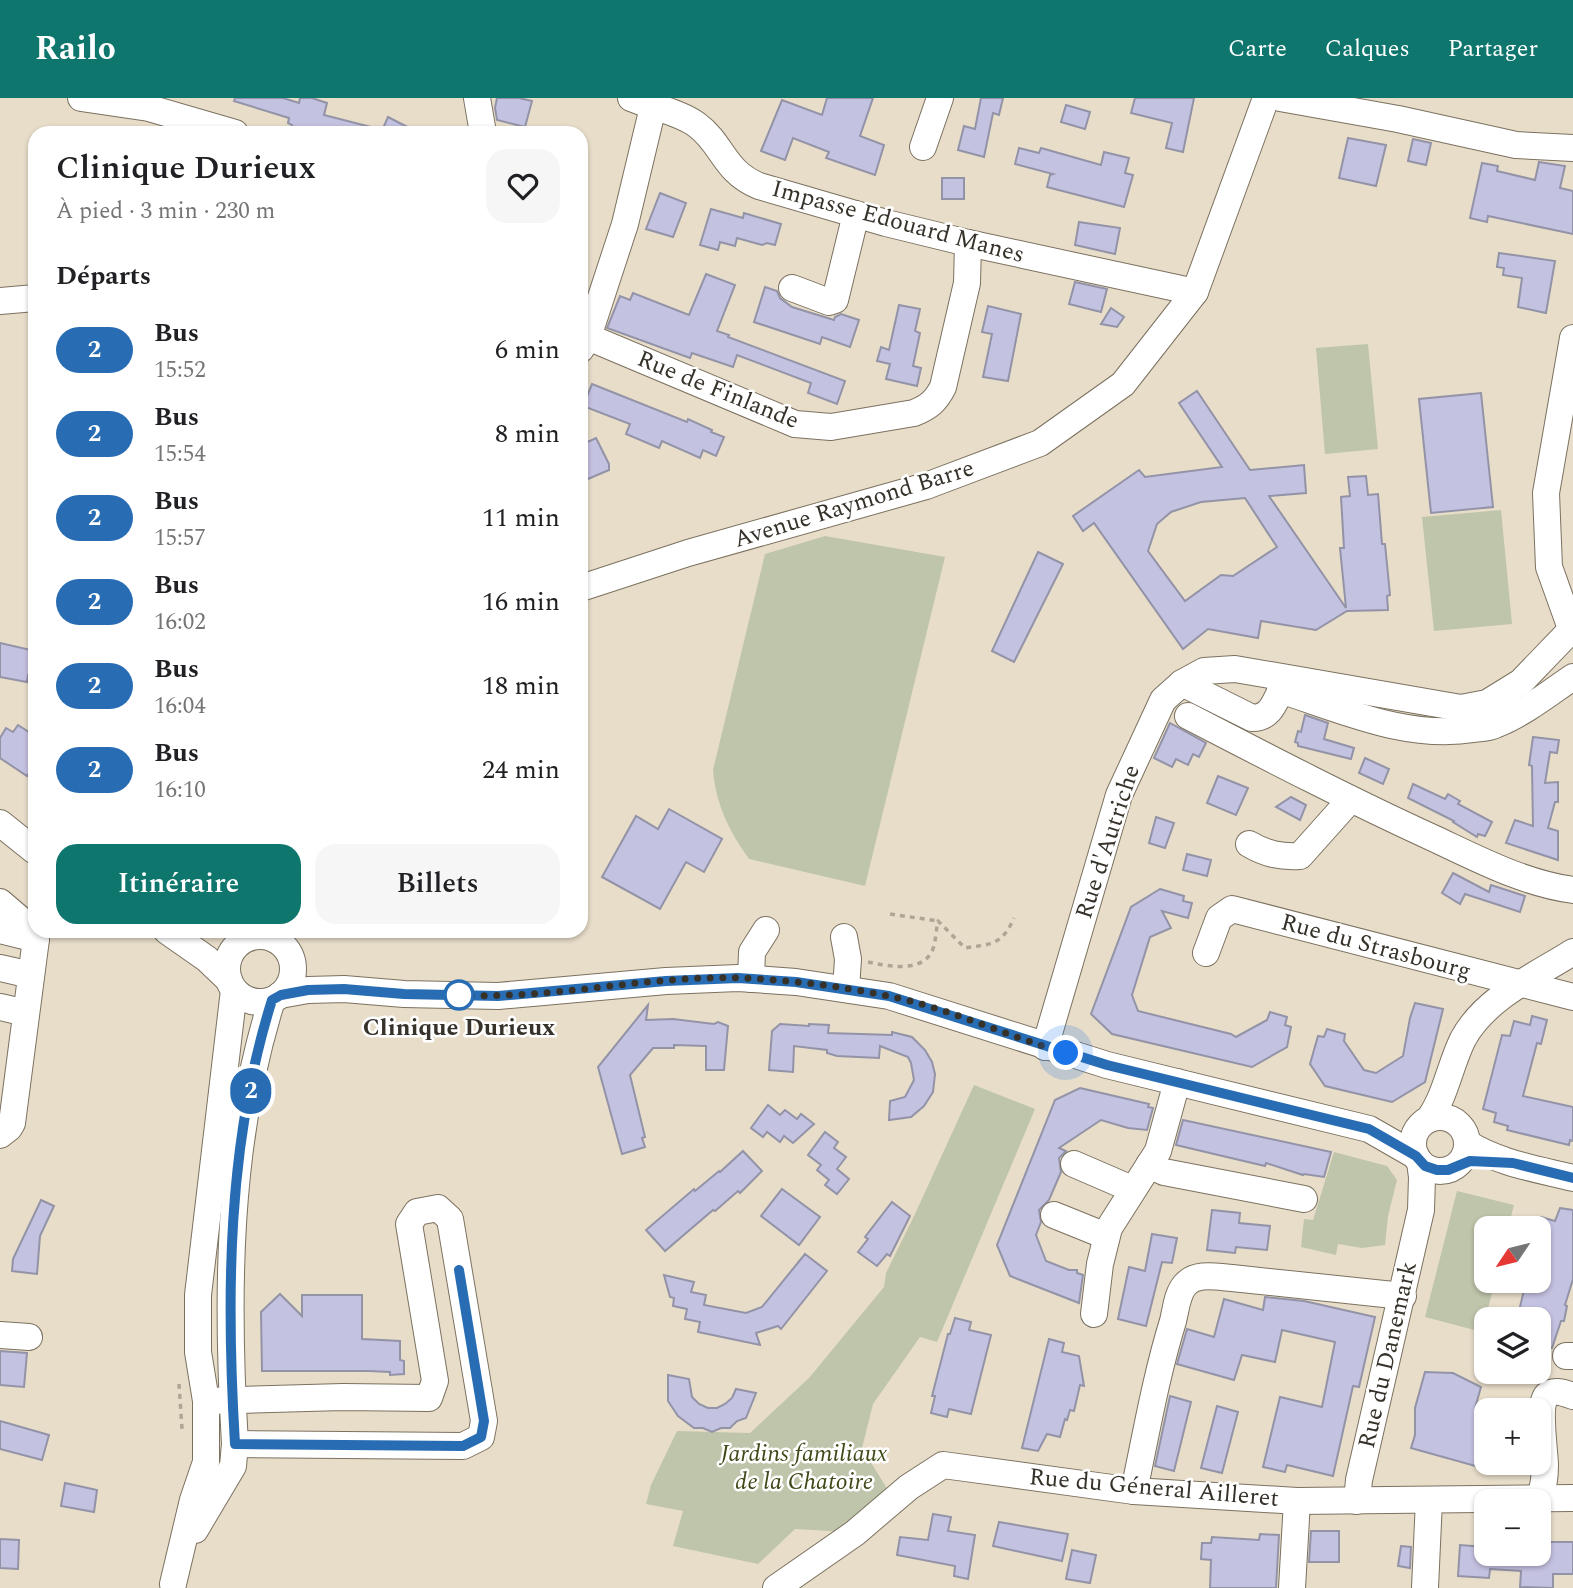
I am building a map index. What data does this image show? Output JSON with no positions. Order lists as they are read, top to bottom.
{
  "streets": {
    "street": [
      "Impasse Edouard Manes",
      "Rue de Finlande",
      "Avenue Raymond Barre",
      "Rue d'Autriche",
      "Rue du Strasbourg",
      "Rue du Danemark",
      "Rue du Géneral Ailleret"
    ]
  },
  "crossings": [
    ["Impasse Edouard Manes", "Rue de Finlande"],
    ["Impasse Edouard Manes", "Avenue Raymond Barre"],
    ["Rue du Danemark", "Rue du Géneral Ailleret"]
  ],
  "parks": ["Jardins familiaux de la Chatoire"],
  "places": ["Clinique Durieux"],
  "lines": ["bus line 2"],
  "north": "bottom left",
  "page": {
    "header": "Railo",
    "nav": ["Carte", "Calques", "Partager"],
    "on_map": "2",
    "heading": [
      ["Clinique Durieux", "À pied · 3 min · 230 m"],
      "Départs"
    ],
    "list": [
      {
        "mark": "2",
        "name": "Bus",
        "note": "15:52",
        "value": "6 min"
      },
      {
        "mark": "2",
        "name": "Bus",
        "note": "15:54",
        "value": "8 min"
      },
      {
        "mark": "2",
        "name": "Bus",
        "note": "15:57",
        "value": "11 min"
      },
      {
        "mark": "2",
        "name": "Bus",
        "note": "16:02",
        "value": "16 min"
      },
      {
        "mark": "2",
        "name": "Bus",
        "note": "16:04",
        "value": "18 min"
      },
      {
        "mark": "2",
        "name": "Bus",
        "note": "16:10",
        "value": "24 min"
      }
    ],
    "buttons": ["Itinéraire", "Billets"],
    "map_buttons": ["+", "−"]
  }
}
